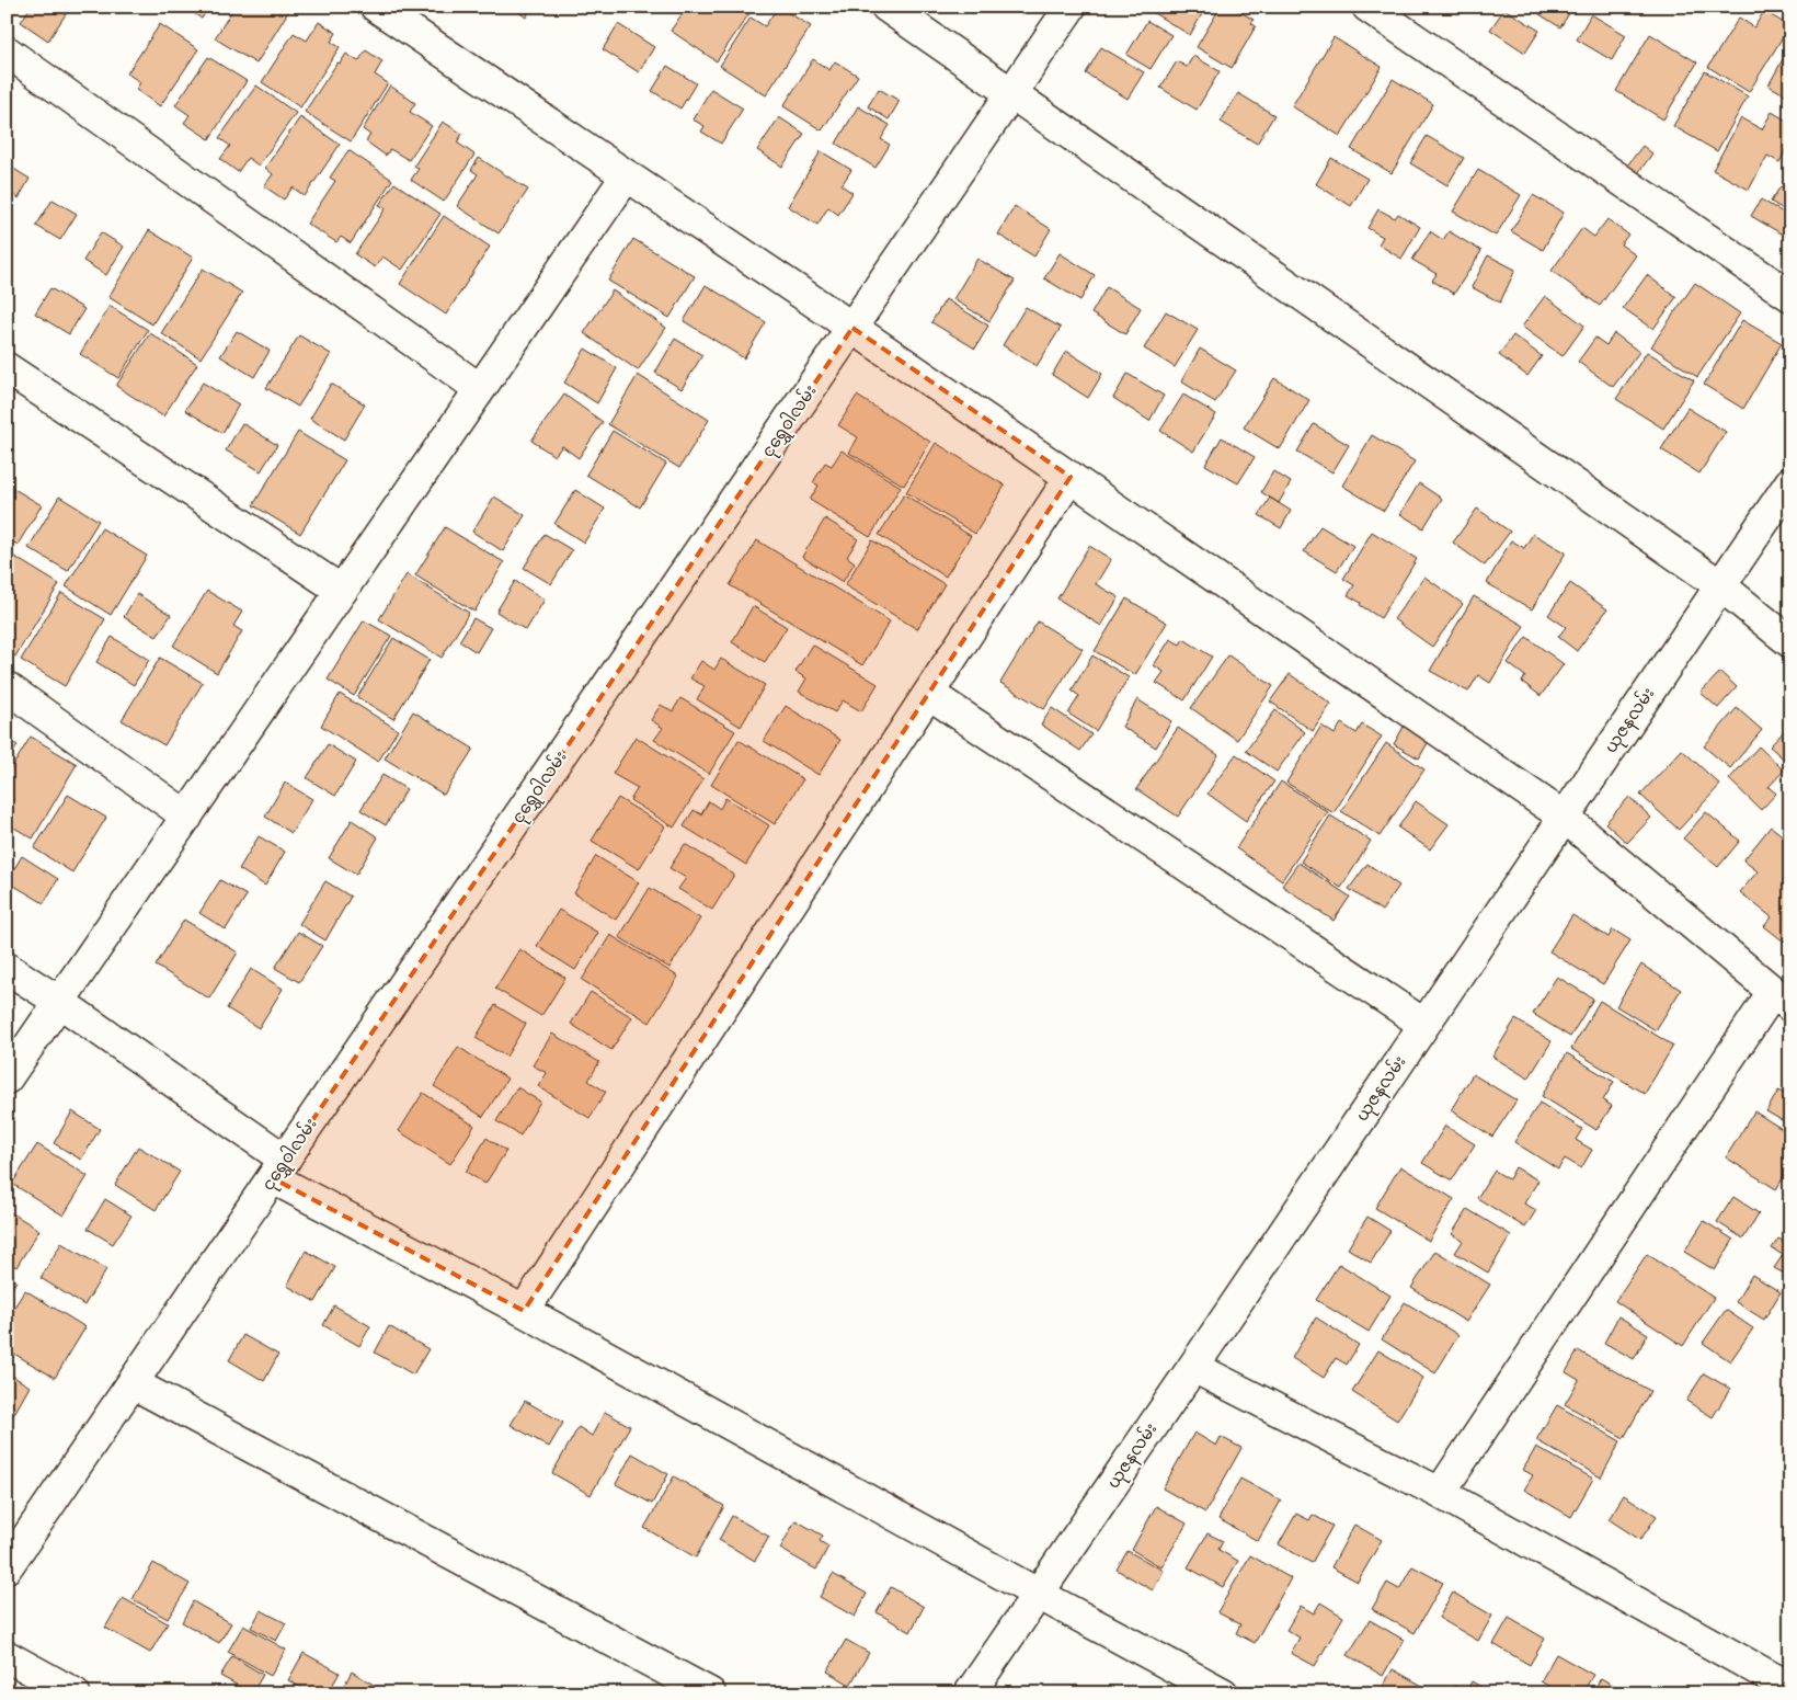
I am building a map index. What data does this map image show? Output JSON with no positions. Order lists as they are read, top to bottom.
{
  "streets": {
    "street": ["ငုရွှေဝါလမ်း", "ယုဇနလမ်း"]
  }
}
